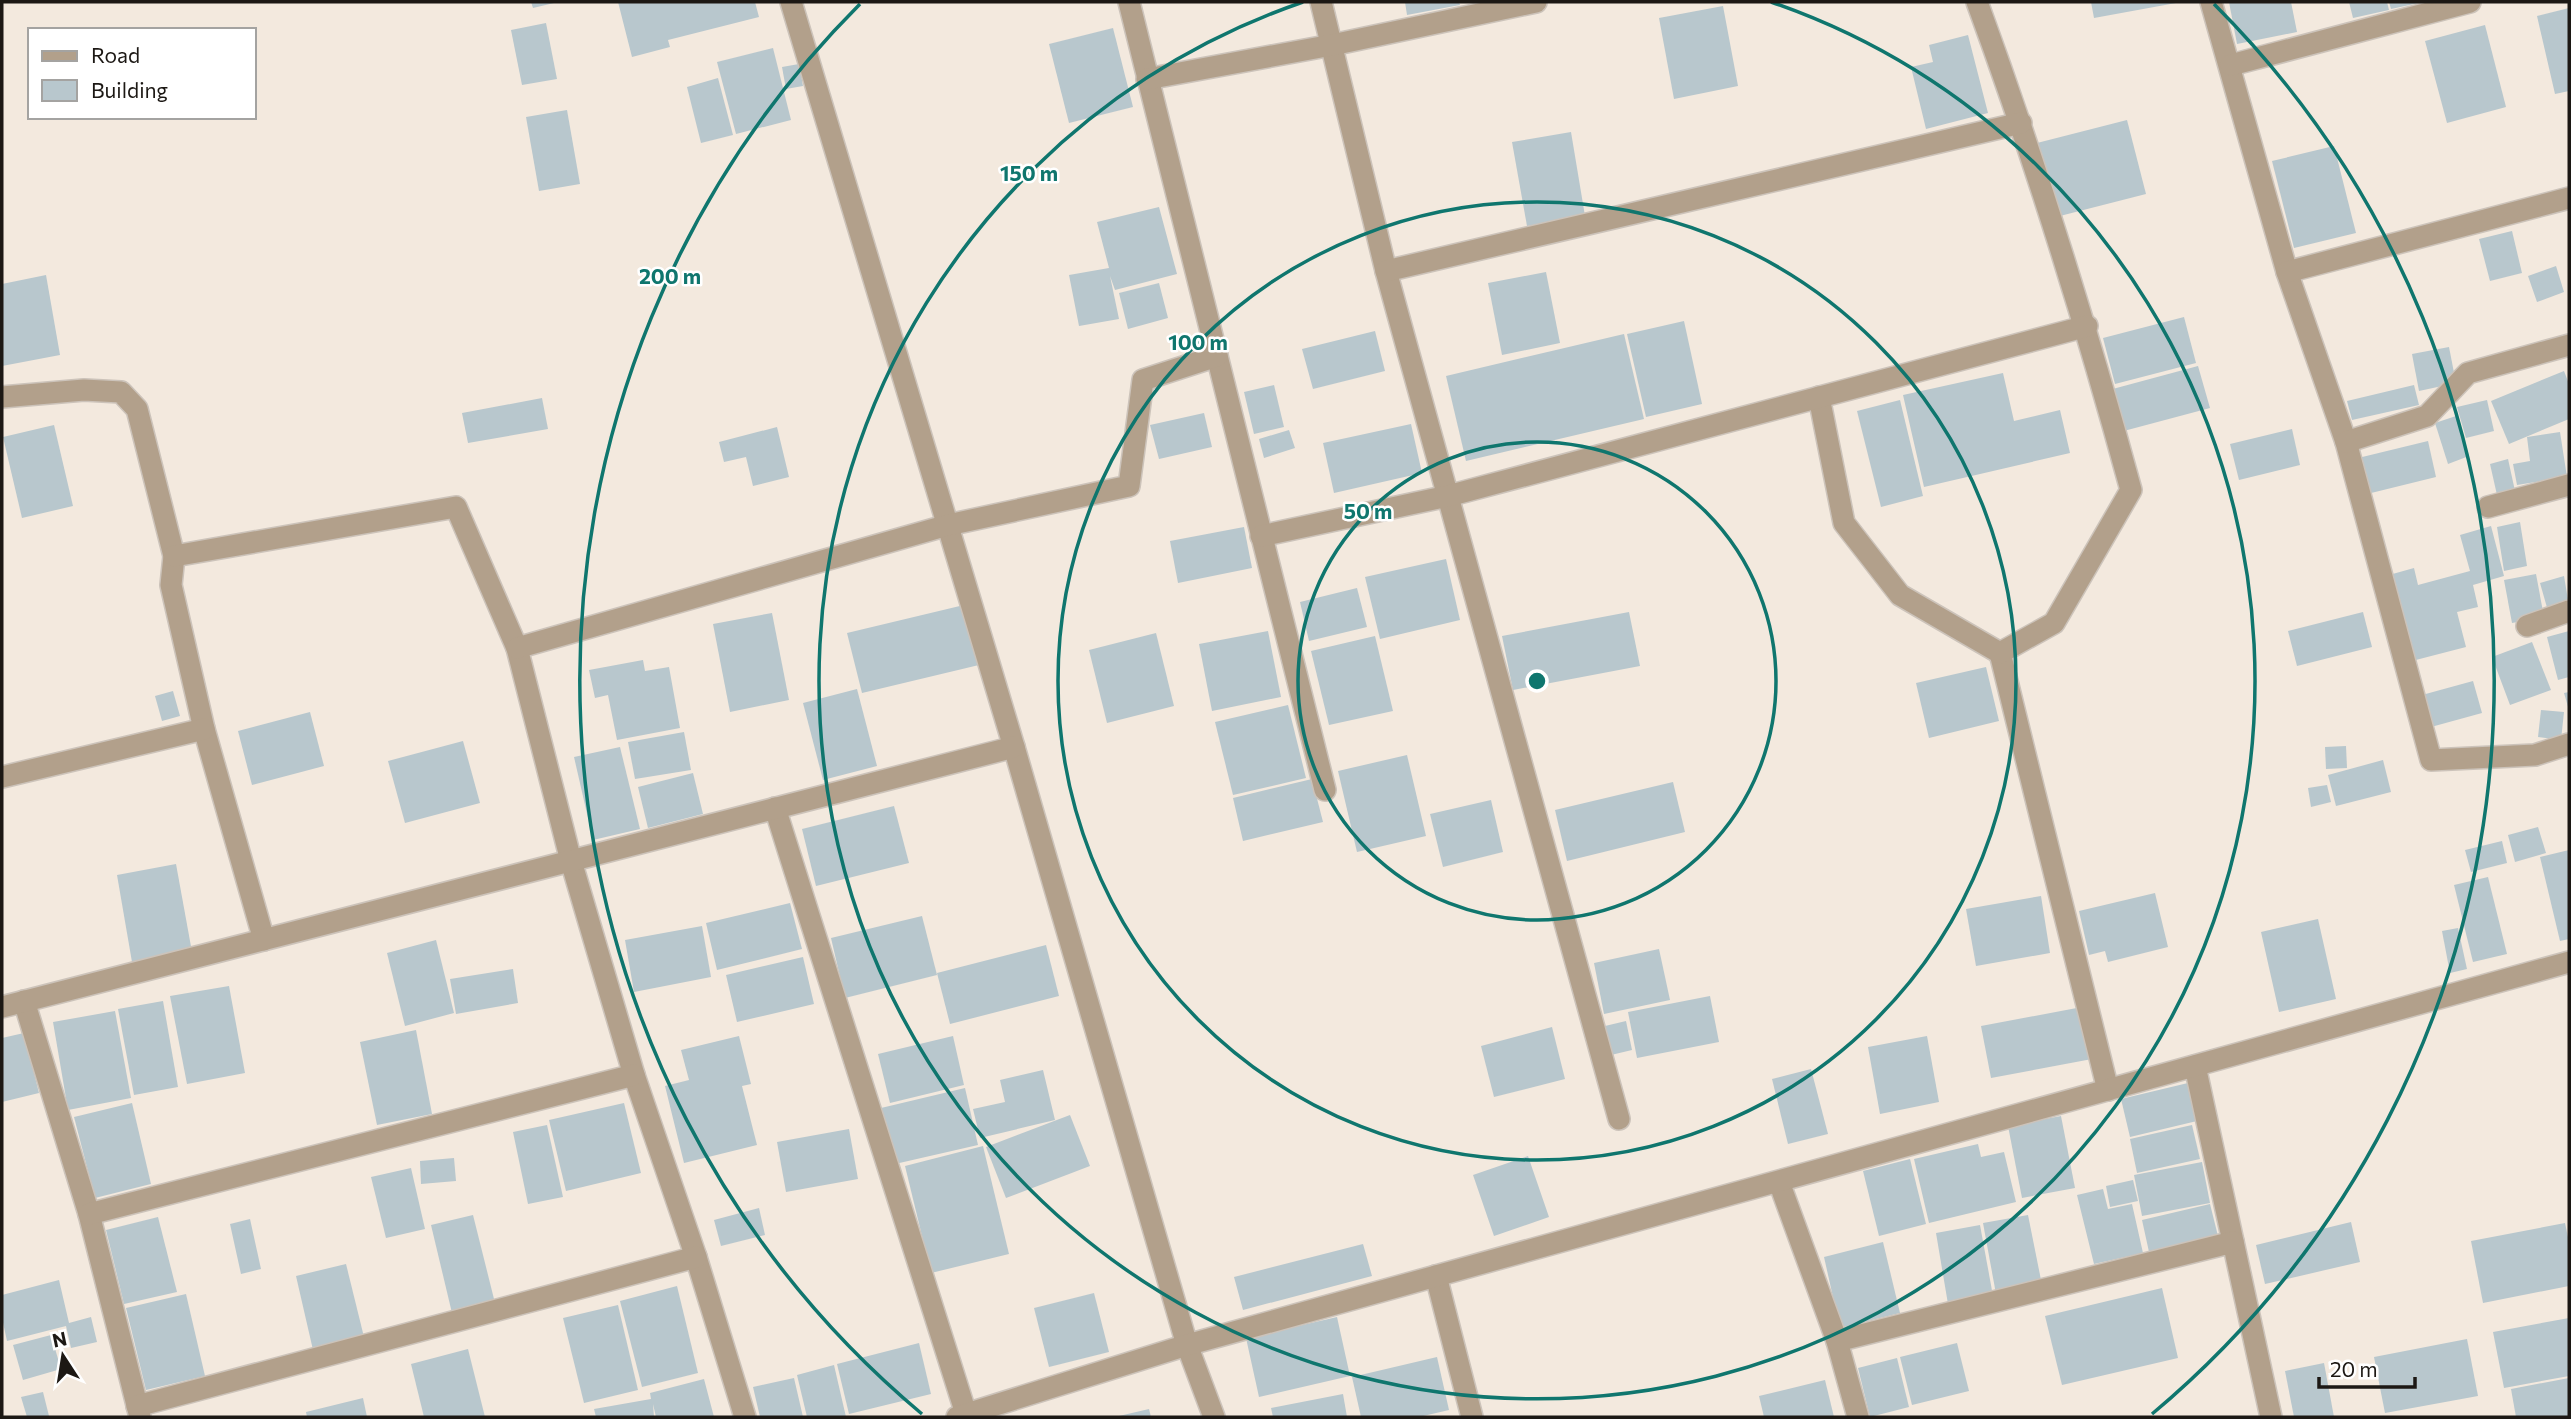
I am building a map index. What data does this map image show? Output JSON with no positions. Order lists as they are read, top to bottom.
{
  "legend": ["Road", "Building"],
  "scale_bar": "20 m",
  "north": "top",
  "rings": [
    "150 m",
    "200 m",
    "100 m",
    "50 m"
  ]
}
